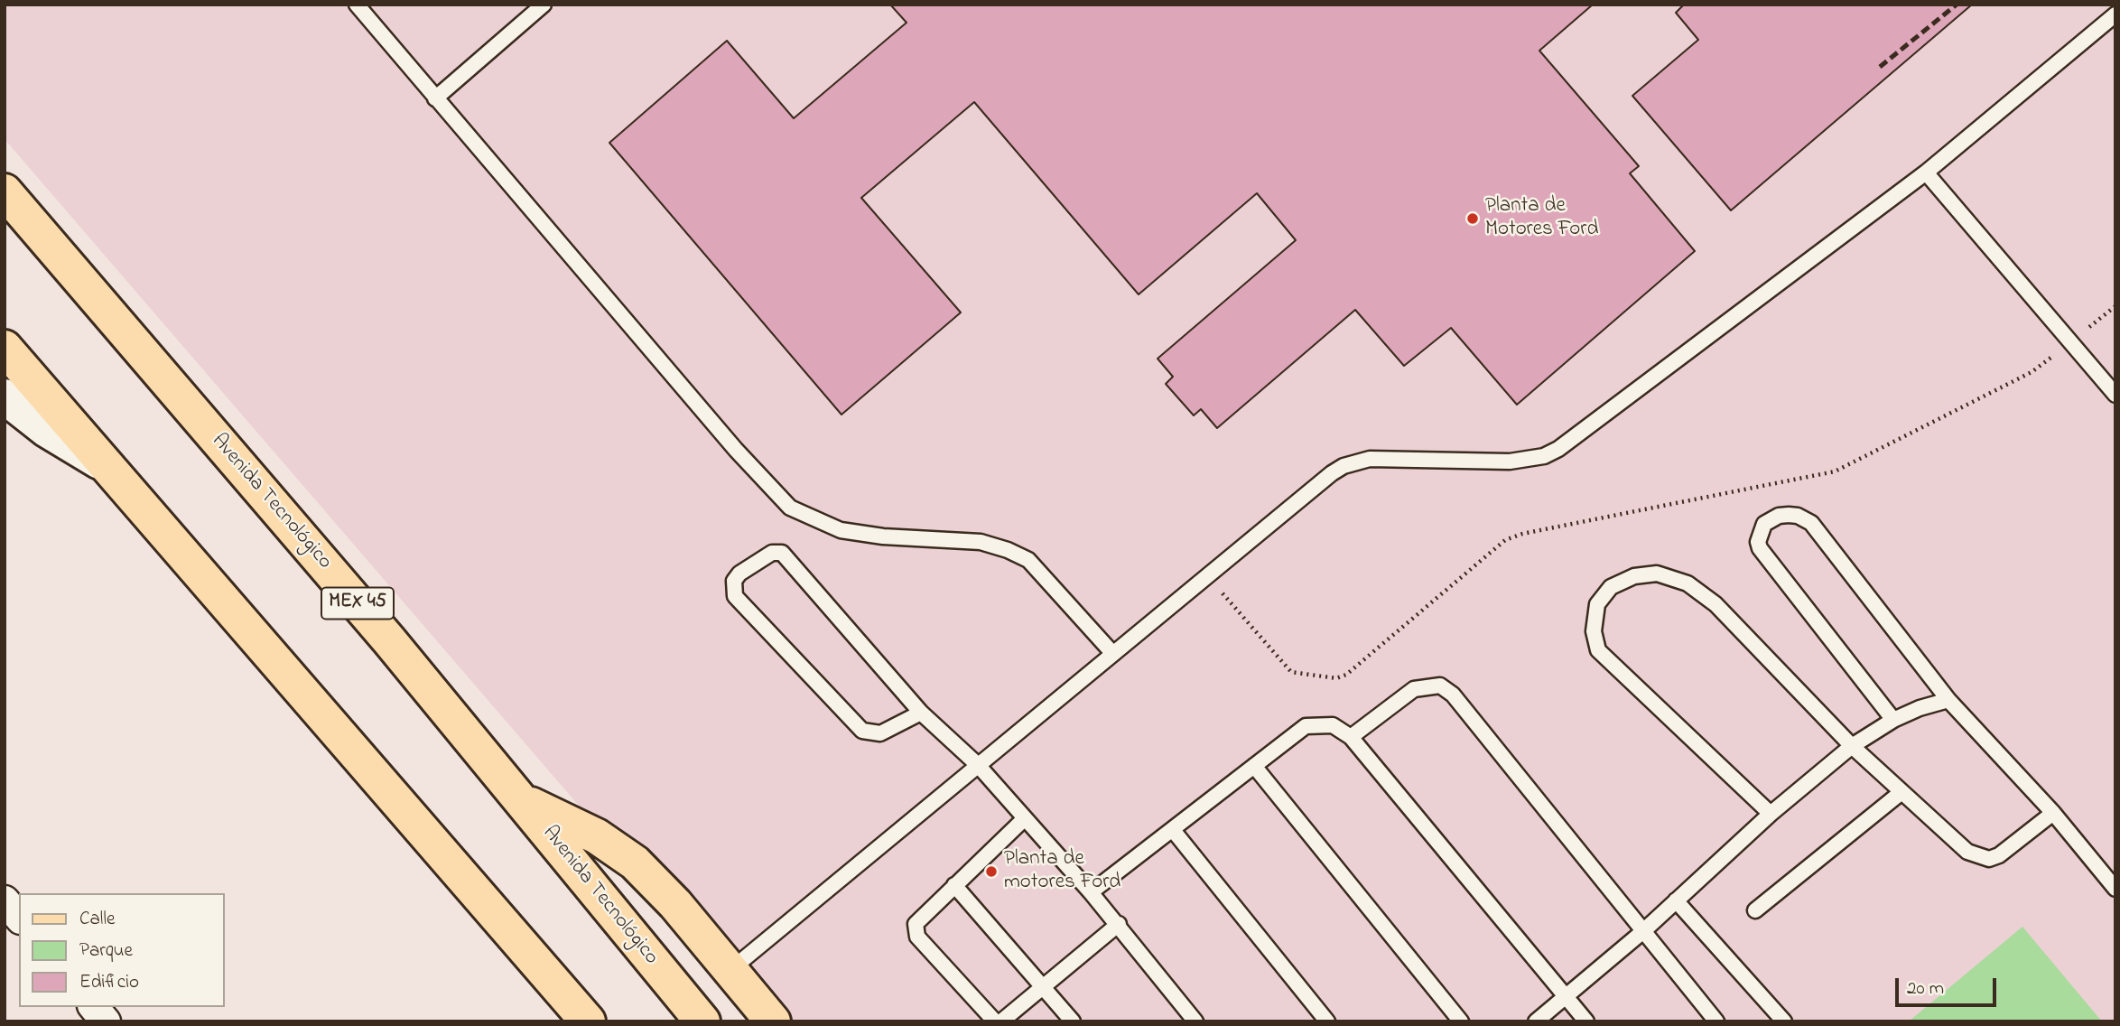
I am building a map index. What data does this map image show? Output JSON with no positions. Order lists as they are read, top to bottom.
{
  "streets": {
    "main road": ["Avenida Tecnológico", "MEX 45"]
  },
  "places": ["Planta de Motores Ford", "Planta de motores Ford"],
  "legend": ["Calle", "Parque", "Edificio"],
  "scale_bar": "20 m"
}
